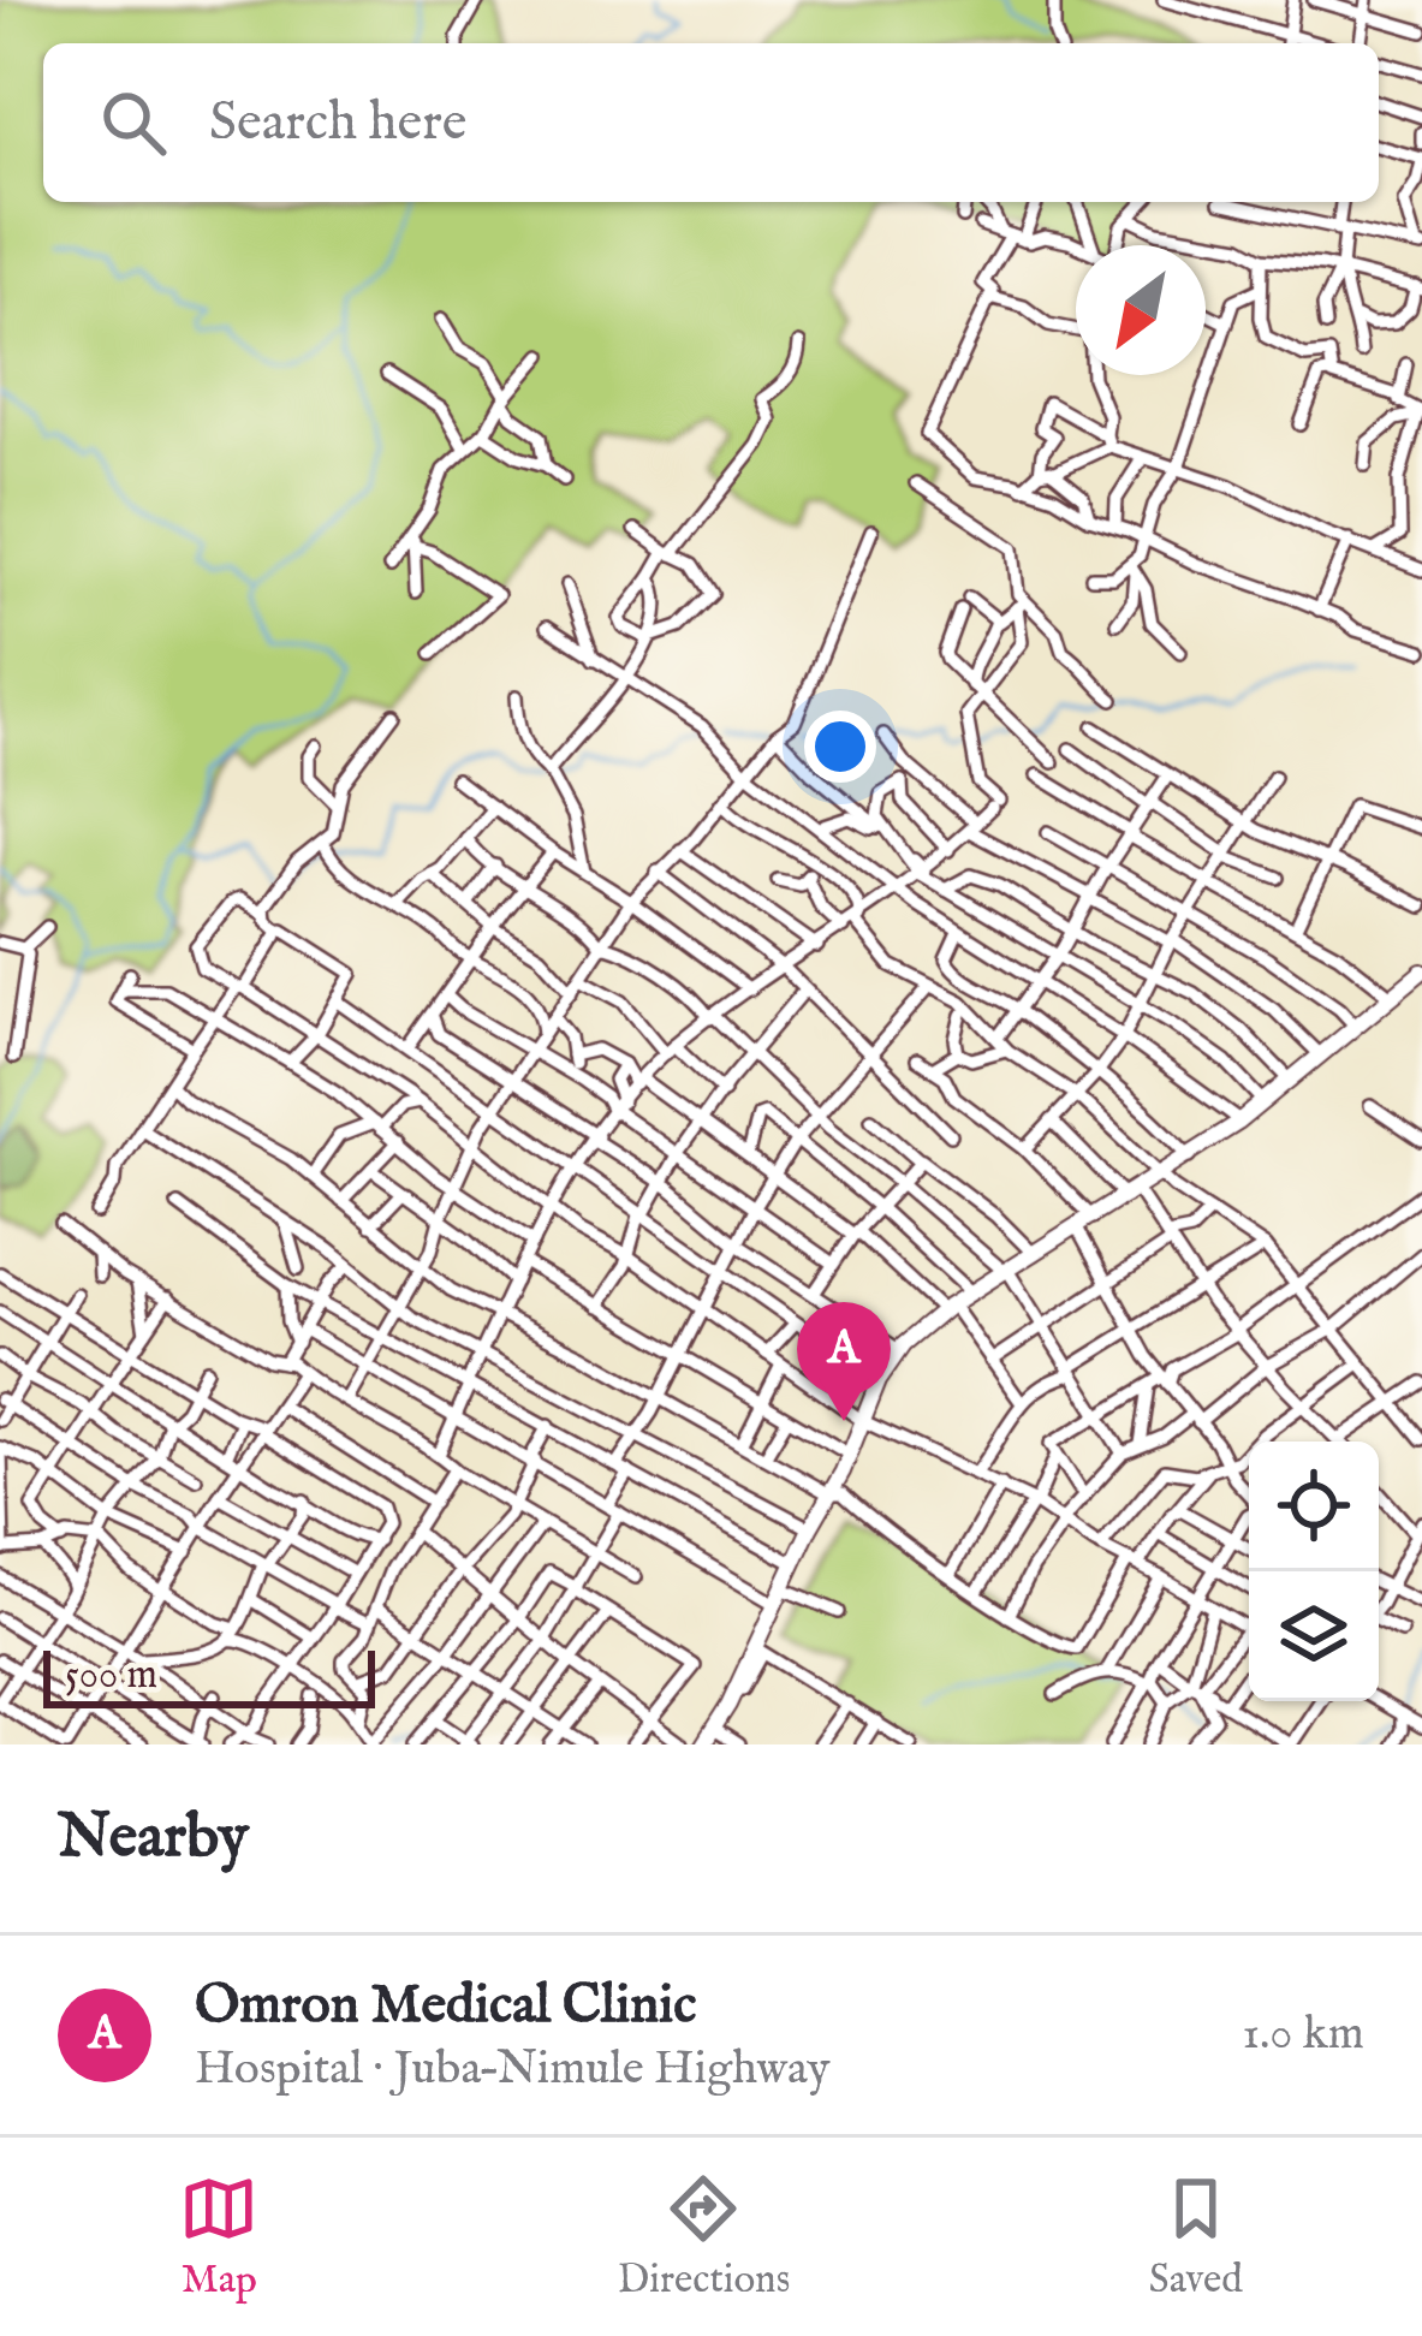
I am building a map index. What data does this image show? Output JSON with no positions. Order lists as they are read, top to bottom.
{
  "scale_bar": "500 m",
  "north": "bottom left",
  "page": {
    "search": "Search here",
    "pins": "A",
    "scale": "500 m",
    "heading": "Nearby",
    "list": [
      {
        "mark": "A",
        "name": "Omron Medical Clinic",
        "note": "Hospital · Juba–Nimule Highway",
        "value": "1.0 km"
      }
    ],
    "nav": ["Map", "Directions", "Saved"]
  }
}
